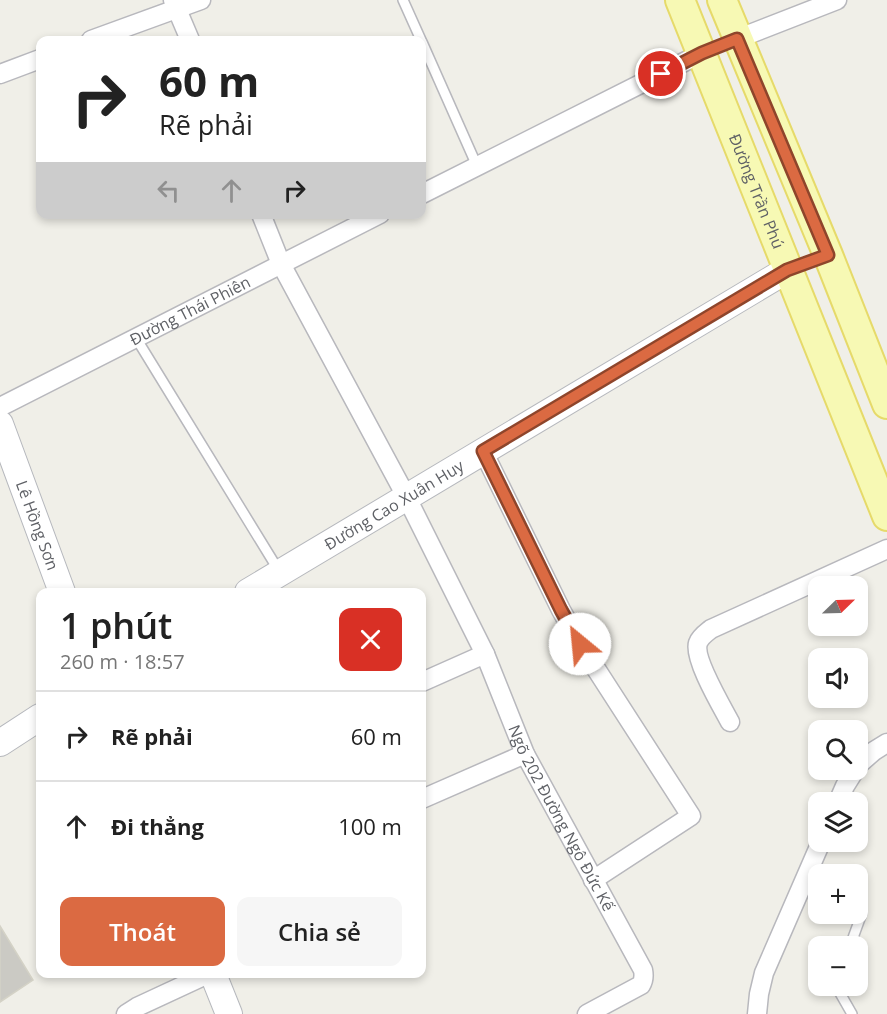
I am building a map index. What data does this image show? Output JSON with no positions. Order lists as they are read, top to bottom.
{
  "streets": {
    "main road": ["Đường Trần Phú"],
    "street": [
      "Đường Thái Phiên",
      "Đường Cao Xuân Huy",
      "Lê Hồng Sơn",
      "Ngõ 202 Đường Ngô Đức Kế"
    ]
  },
  "crossings": [
    ["Đường Trần Phú", "Đường Cao Xuân Huy"],
    ["Đường Thái Phiên", "Ngõ 202 Đường Ngô Đức Kế"],
    ["Đường Cao Xuân Huy", "Ngõ 202 Đường Ngô Đức Kế"]
  ],
  "north": "top right",
  "page": {
    "turn": ["60 m", "Rẽ phải"],
    "map_buttons": ["+", "−"],
    "heading": ["1 phút", "260 m · 18:57"],
    "list": [
      {
        "name": "Rẽ phải",
        "value": "60 m"
      },
      {
        "name": "Đi thẳng",
        "value": "100 m"
      }
    ],
    "buttons": ["Thoát", "Chia sẻ"]
  }
}
